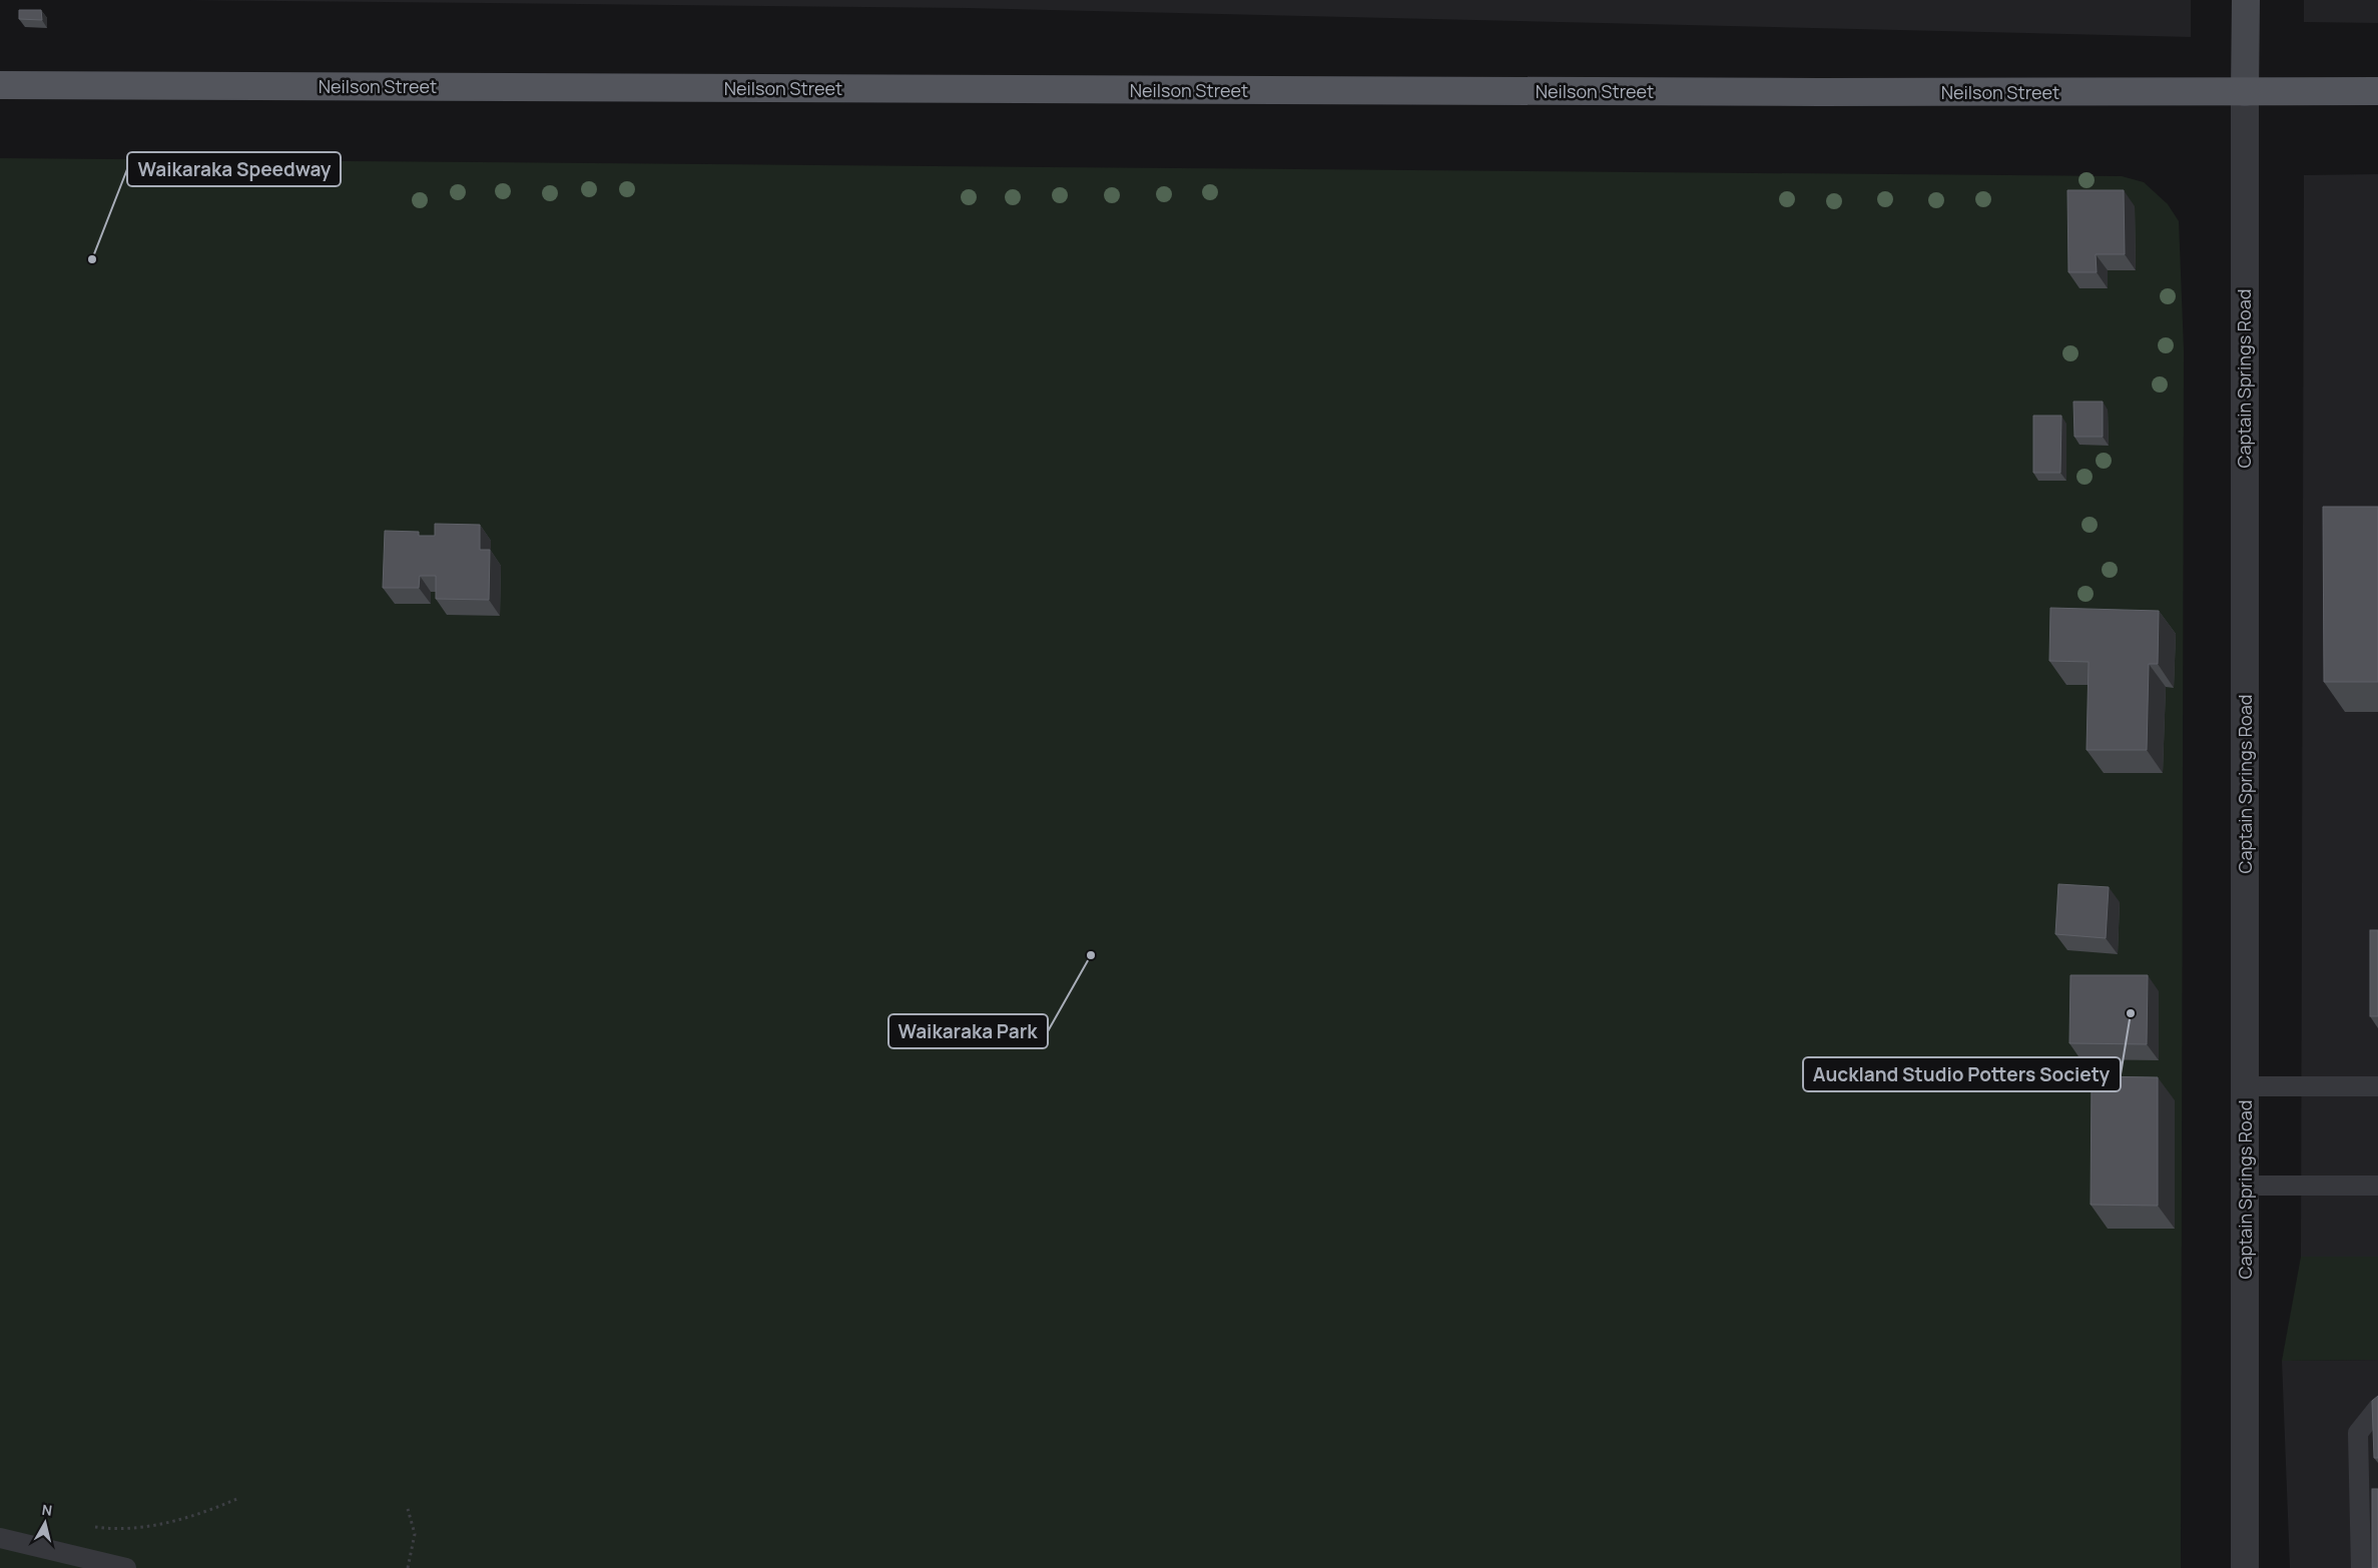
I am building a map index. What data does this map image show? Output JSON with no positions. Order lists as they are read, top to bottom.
{
  "streets": {
    "main road": ["Neilson Street"],
    "street": ["Captain Springs Road"]
  },
  "crossings": [
    ["Neilson Street", "Captain Springs Road"]
  ],
  "places": ["Waikaraka Speedway", "Waikaraka Park", "Auckland Studio Potters Society"],
  "north": "top"
}
